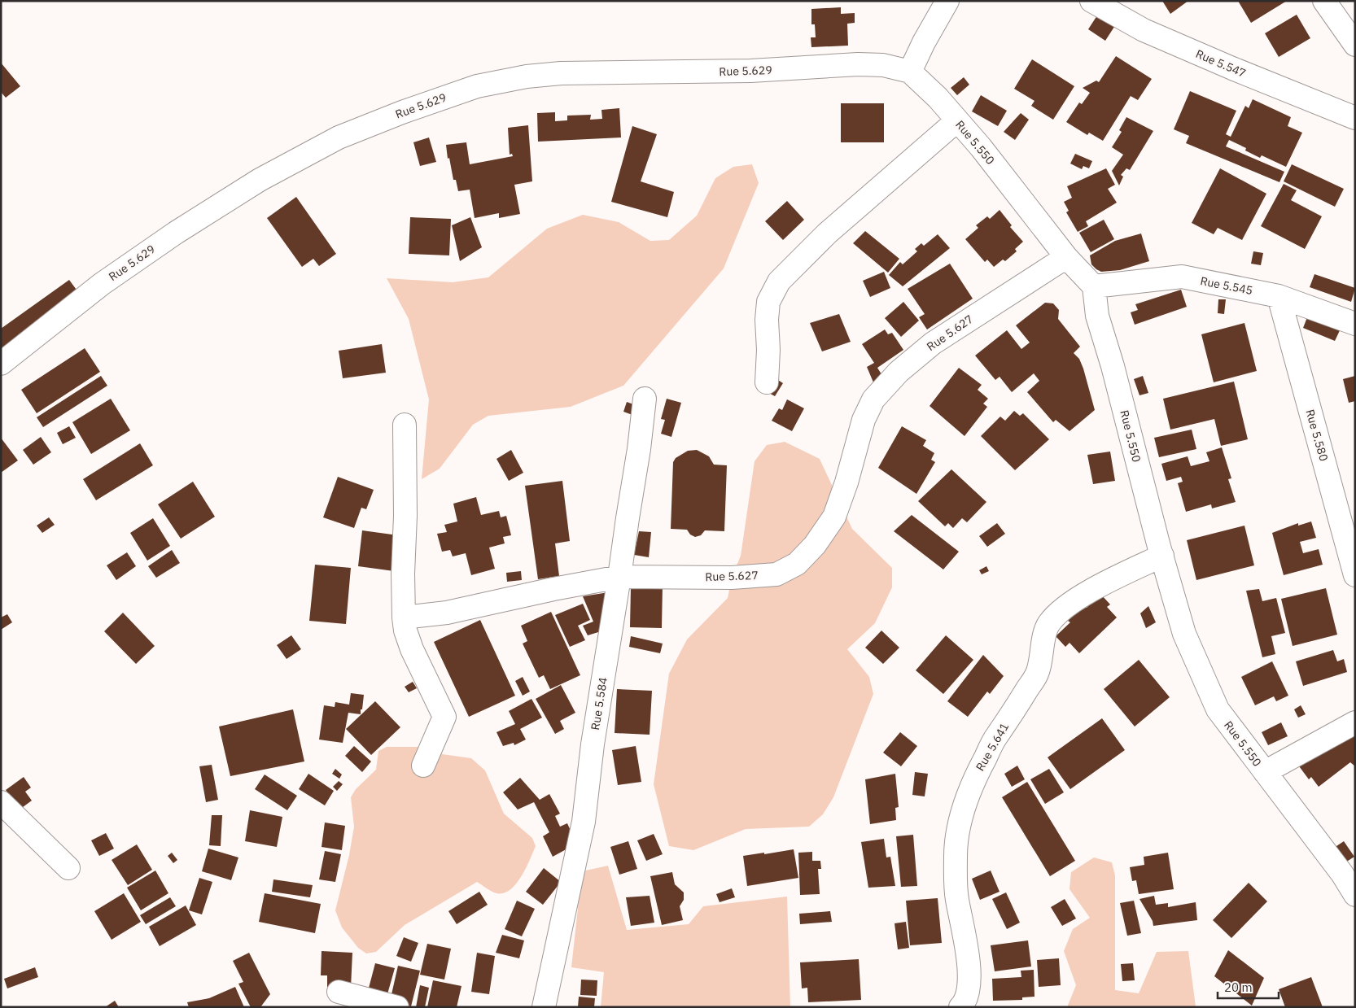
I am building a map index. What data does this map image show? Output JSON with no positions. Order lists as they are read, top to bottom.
{
  "streets": {
    "street": [
      "Rue 5.547",
      "Rue 5.629",
      "Rue 5.550",
      "Rue 5.545",
      "Rue 5.627",
      "Rue 5.580",
      "Rue 5.584",
      "Rue 5.641"
    ]
  },
  "crossings": [
    ["Rue 5.629", "Rue 5.550"],
    ["Rue 5.550", "Rue 5.545"],
    ["Rue 5.550", "Rue 5.627"],
    ["Rue 5.550", "Rue 5.641"],
    ["Rue 5.545", "Rue 5.580"],
    ["Rue 5.627", "Rue 5.584"]
  ],
  "scale_bar": "20 m"
}
